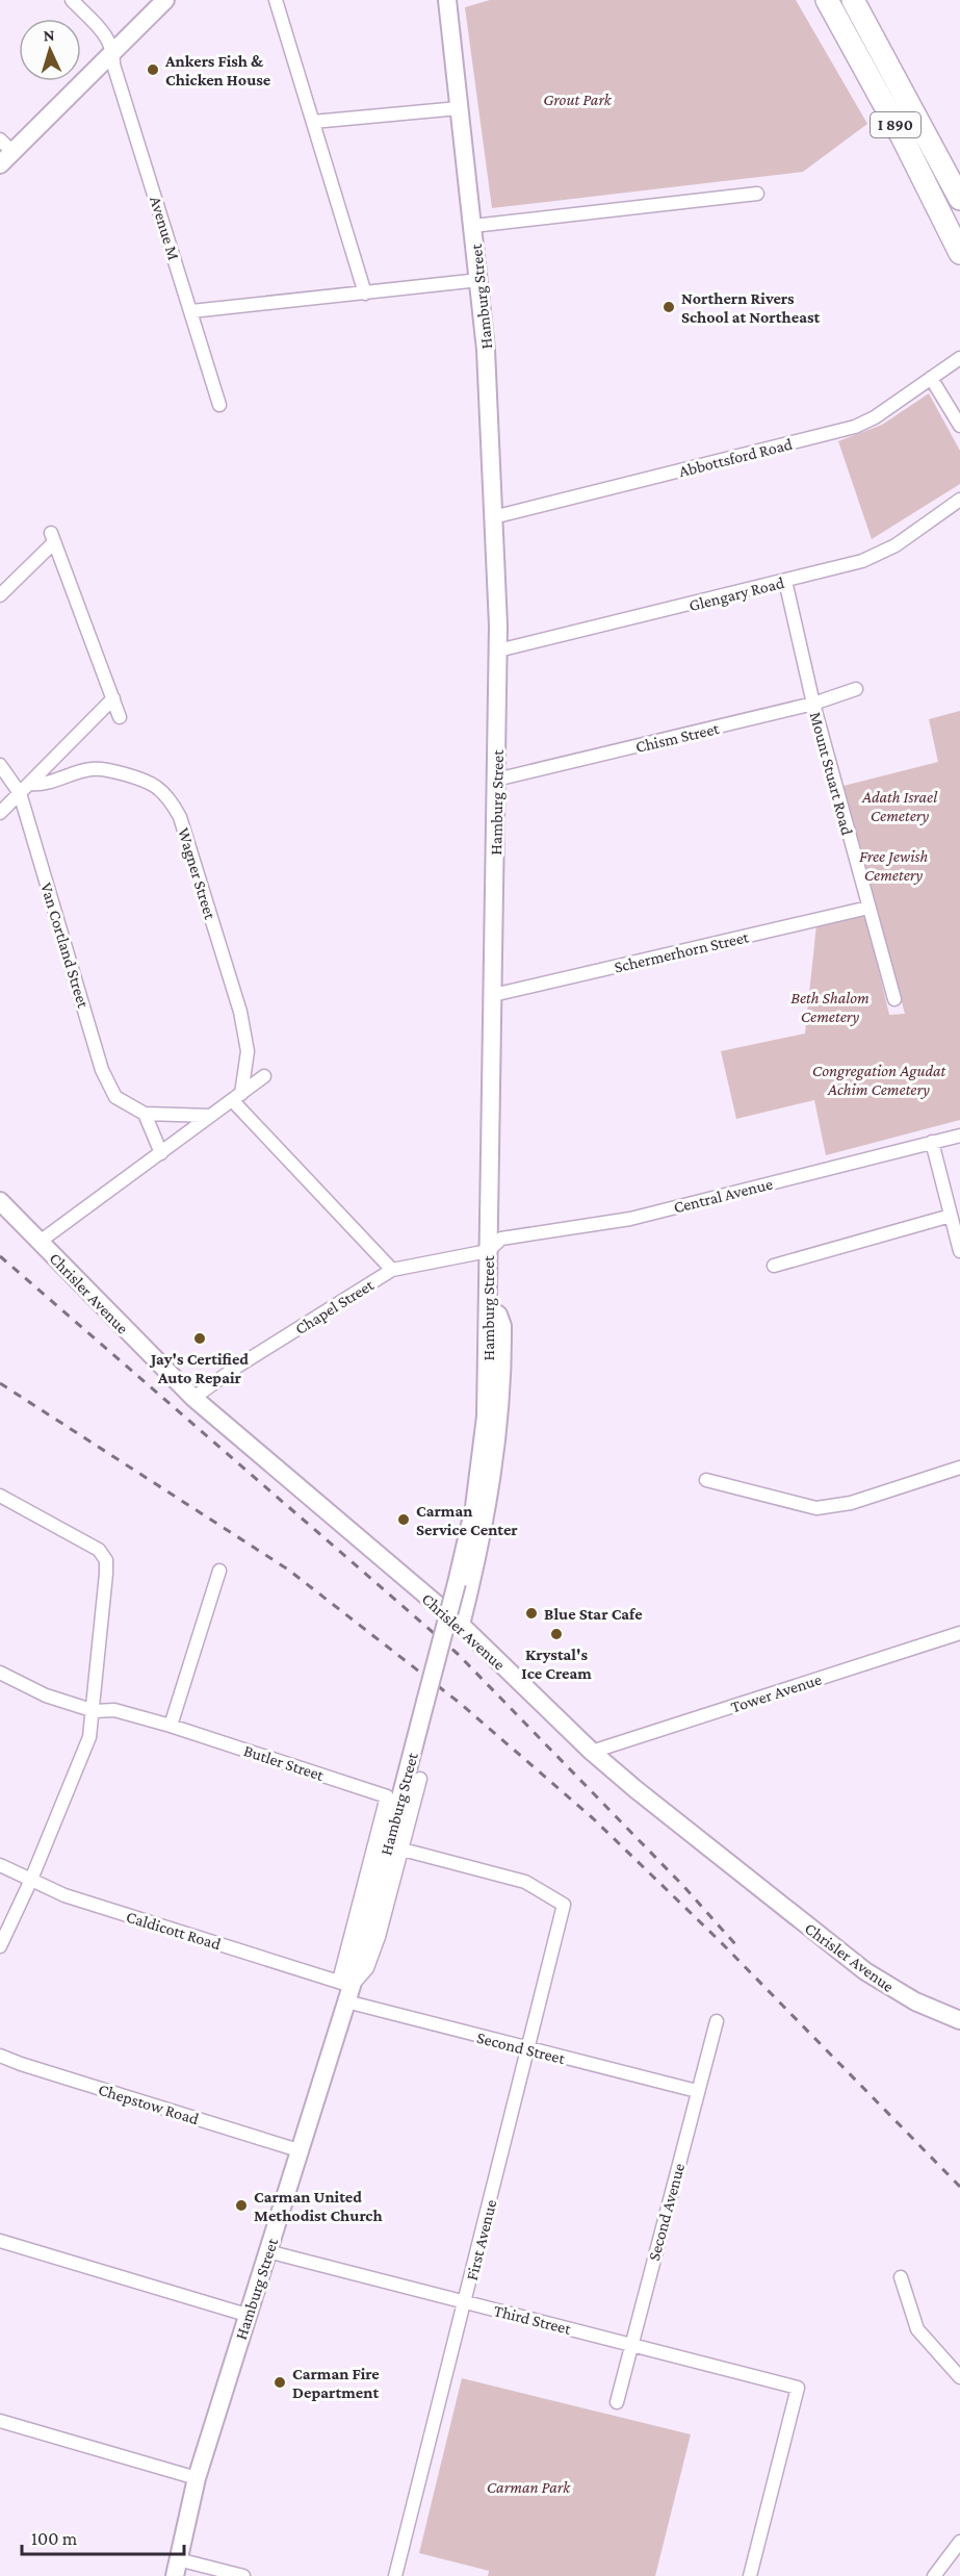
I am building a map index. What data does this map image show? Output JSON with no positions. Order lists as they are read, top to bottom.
{
  "streets": {
    "highway": ["I 890"],
    "main road": ["Hamburg Street", "Chrisler Avenue"],
    "street": [
      "Avenue M",
      "Abbottsford Road",
      "Glengary Road",
      "Chism Street",
      "Mount Stuart Road",
      "Wagner Street",
      "Van Cortland Street",
      "Schermerhorn Street",
      "Central Avenue",
      "Chapel Street",
      "Tower Avenue",
      "Butler Street",
      "Caldicott Road",
      "Second Street",
      "Chepstow Road",
      "Second Avenue",
      "First Avenue",
      "Third Street"
    ]
  },
  "crossings": [
    ["Hamburg Street", "Abbottsford Road"],
    ["Hamburg Street", "Glengary Road"],
    ["Hamburg Street", "Chism Street"],
    ["Hamburg Street", "Schermerhorn Street"],
    ["Hamburg Street", "Central Avenue"],
    ["Hamburg Street", "Chapel Street"],
    ["Hamburg Street", "Butler Street"],
    ["Hamburg Street", "Caldicott Road"],
    ["Hamburg Street", "Second Street"],
    ["Hamburg Street", "Chepstow Road"],
    ["Hamburg Street", "Third Street"],
    ["Glengary Road", "Mount Stuart Road"],
    ["Chism Street", "Mount Stuart Road"],
    ["Mount Stuart Road", "Schermerhorn Street"],
    ["Central Avenue", "Chapel Street"],
    ["Chrisler Avenue", "Chapel Street"],
    ["Chrisler Avenue", "Tower Avenue"],
    ["Butler Street", "Caldicott Road"],
    ["Butler Street", "Second Street"],
    ["Caldicott Road", "Second Street"],
    ["Second Street", "Second Avenue"],
    ["Second Street", "First Avenue"],
    ["Second Avenue", "Third Street"],
    ["First Avenue", "Third Street"]
  ],
  "parks": [
    "Grout Park",
    "Adath Israel Cemetery",
    "Free Jewish Cemetery",
    "Beth Shalom Cemetery",
    "Congregation Agudat Achim Cemetery",
    "Carman Park"
  ],
  "places": [
    "Ankers Fish & Chicken House",
    "Northern Rivers School at Northeast",
    "Jay's Certified Auto Repair",
    "Carman Service Center",
    "Blue Star Cafe",
    "Krystal's Ice Cream",
    "Carman United Methodist Church",
    "Carman Fire Department"
  ],
  "scale_bar": "100 m",
  "north": "top"
}
